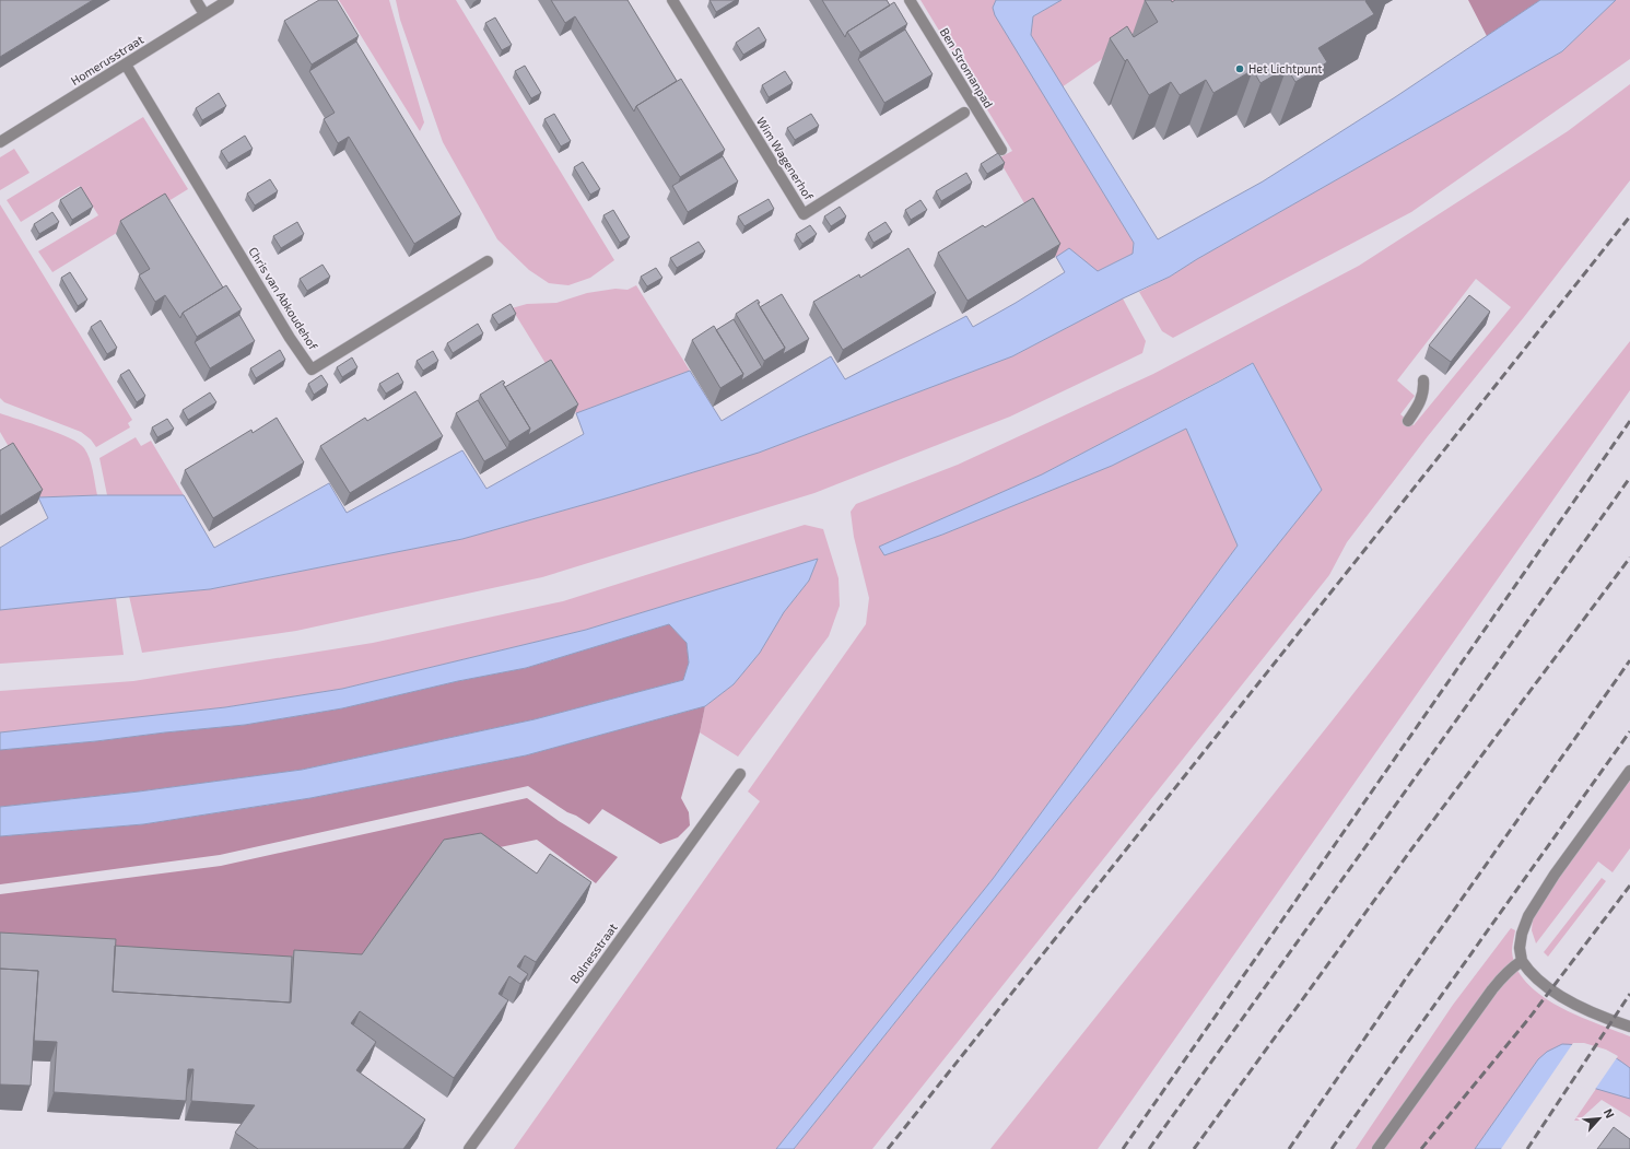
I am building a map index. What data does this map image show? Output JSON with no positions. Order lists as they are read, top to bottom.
{
  "streets": {
    "street": [
      "Homerusstraat",
      "Ben Stromanpad",
      "Wim Wagenerhof",
      "Chris van Abkoudehof",
      "Bolnesstraat"
    ]
  },
  "crossings": [
    ["Homerusstraat", "Chris van Abkoudehof"]
  ],
  "places": ["Het Lichtpunt"],
  "north": "top right"
}
